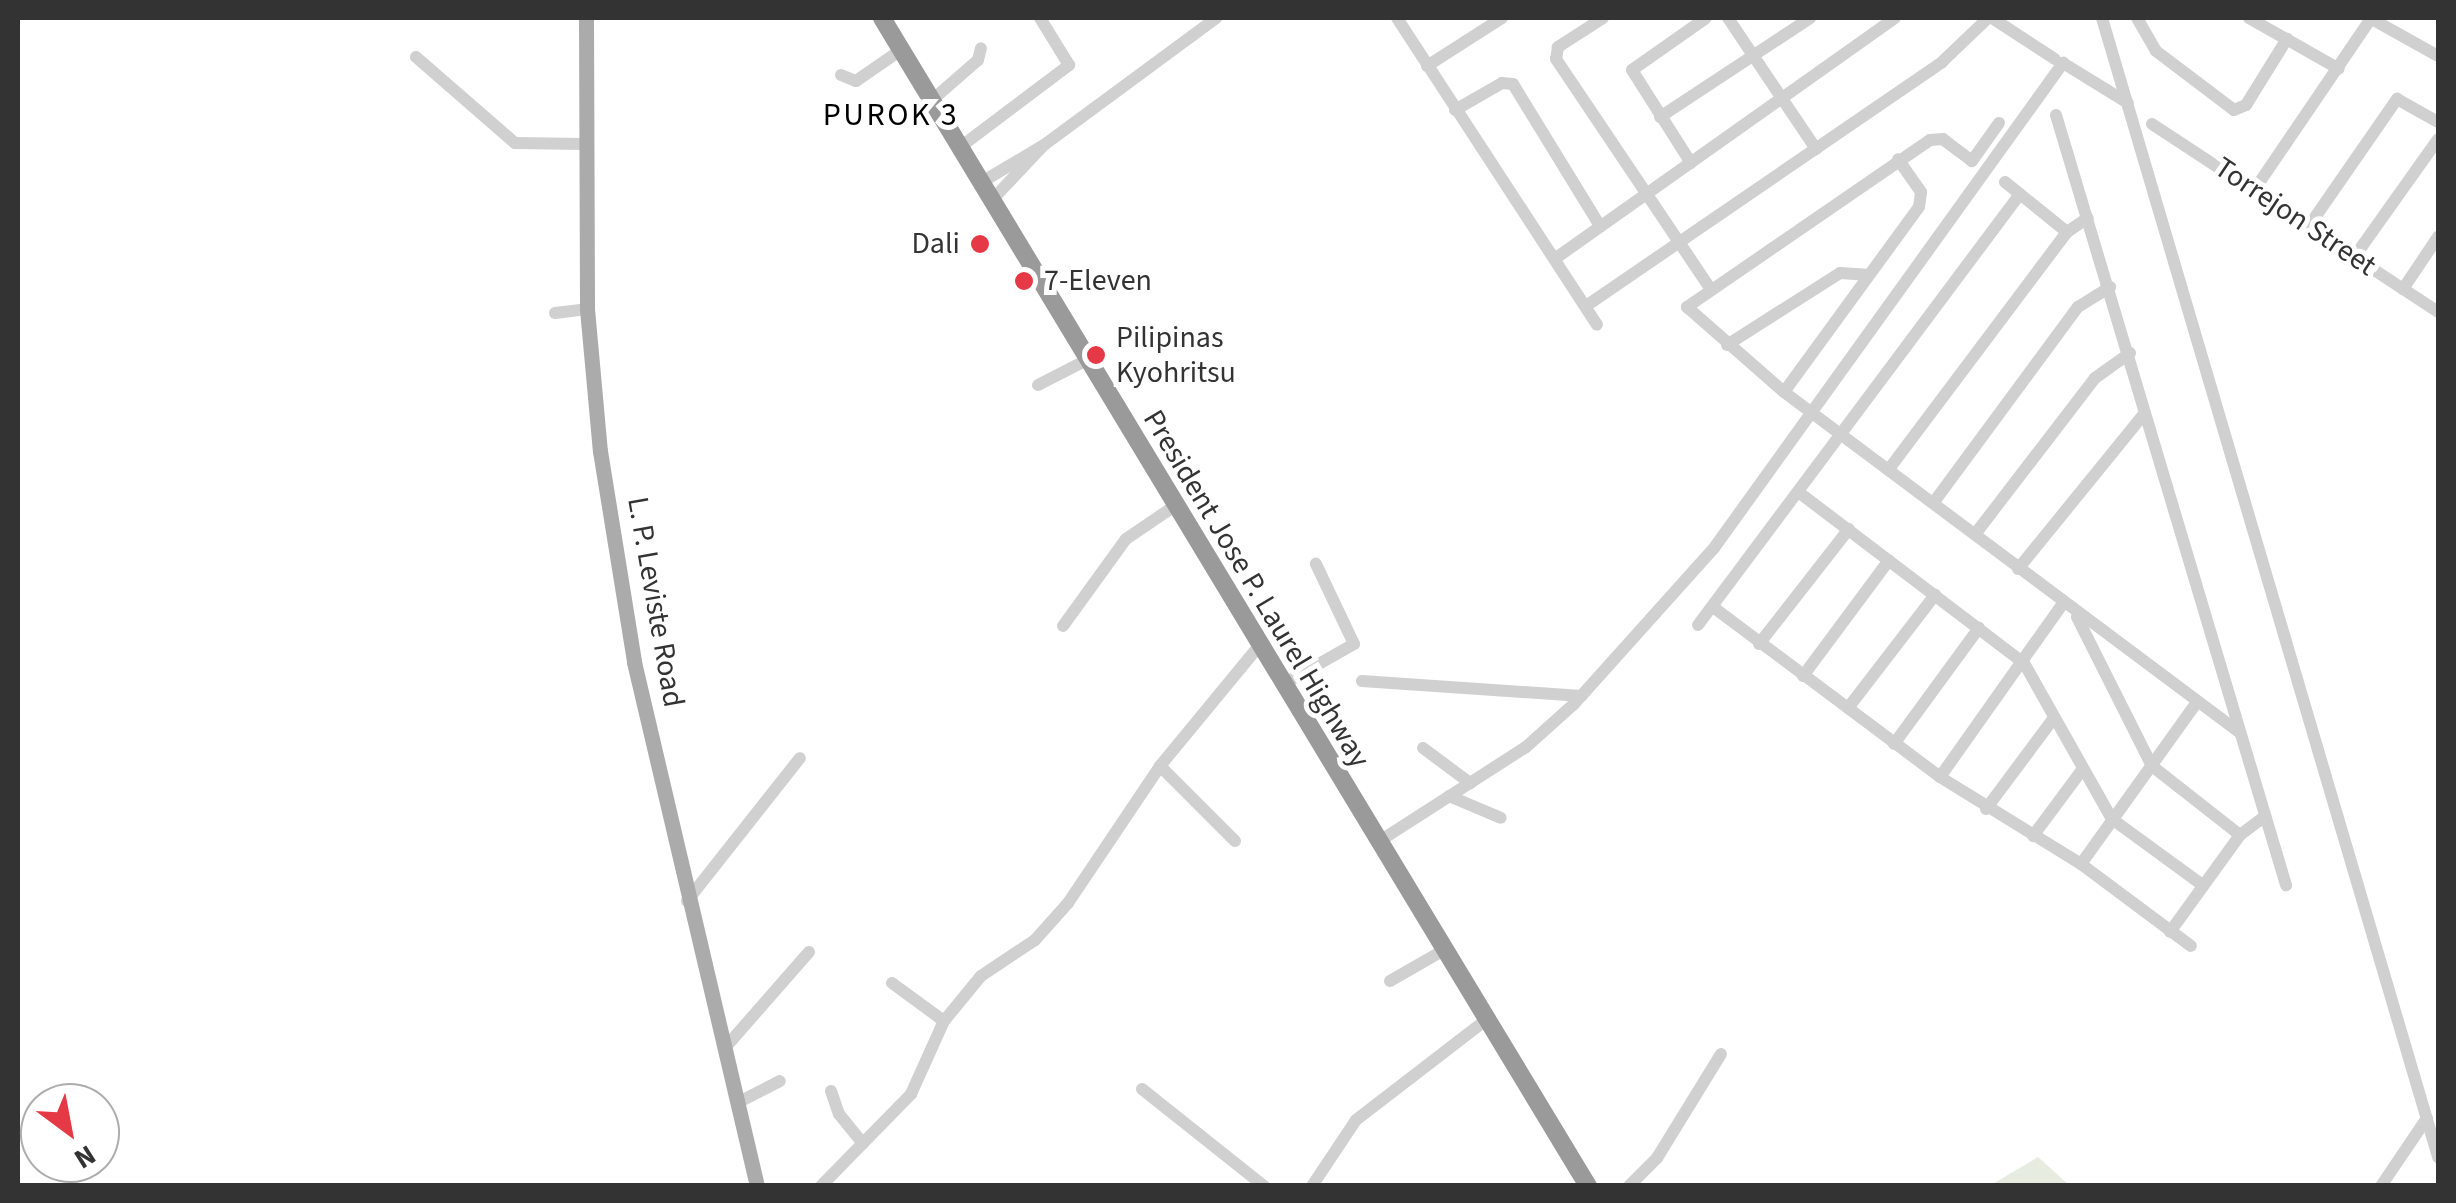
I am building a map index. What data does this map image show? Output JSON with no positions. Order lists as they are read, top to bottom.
{
  "streets": {
    "highway": ["President Jose P. Laurel Highway"],
    "main road": ["L. P. Leviste Road"],
    "street": ["Torrejon Street"]
  },
  "districts": ["PUROK 3"],
  "places": ["Dali", "7-Eleven", "Pilipinas Kyohritsu"],
  "north": "bottom right"
}
